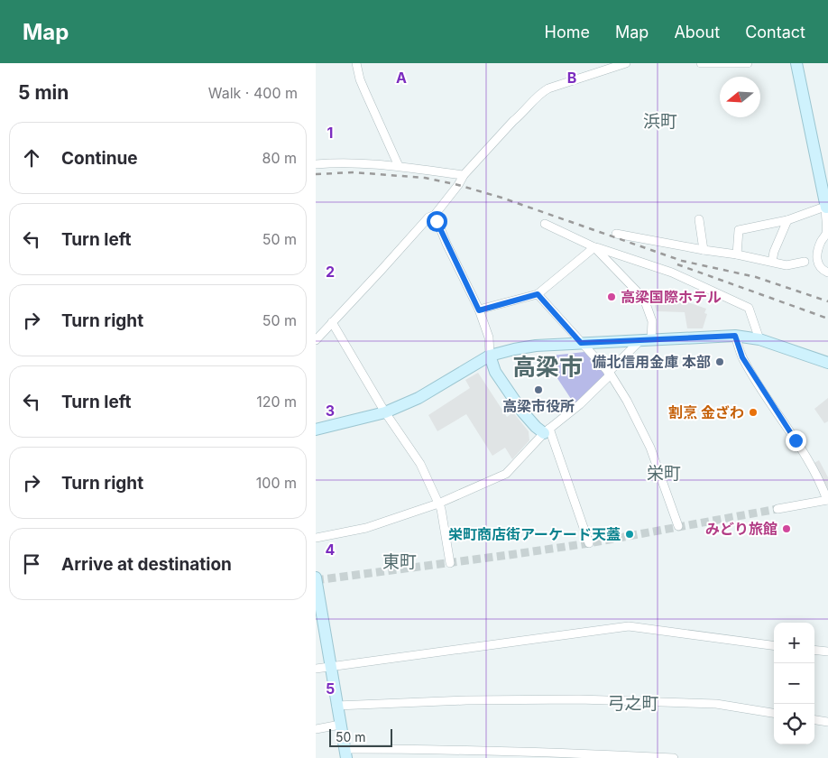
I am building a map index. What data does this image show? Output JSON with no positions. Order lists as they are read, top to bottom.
{
  "districts": [
    "浜町",
    "高梁市",
    "栄町",
    "東町",
    "弓之町"
  ],
  "places": [
    "高梁国際ホテル",
    "備北信用金庫 本部",
    "高梁市役所",
    "割烹 金ざわ",
    "みどり旅館",
    "栄町商店街アーケード天蓋"
  ],
  "scale_bar": "50 m",
  "north": "left",
  "page": {
    "header": "Map",
    "nav": [
      "Home",
      "Map",
      "About",
      "Contact"
    ],
    "heading": ["5 min", "Walk · 400 m"],
    "list": [
      ["Continue", "80 m"],
      ["Turn left", "50 m"],
      ["Turn right", "50 m"],
      ["Turn left", "120 m"],
      ["Turn right", "100 m"],
      "Arrive at destination"
    ],
    "map_buttons": ["+", "−"],
    "scale": "50 m"
  },
  "grid": {
    "columns": ["A", "B"],
    "rows": [
      "1",
      "2",
      "3",
      "4",
      "5"
    ]
  }
}
